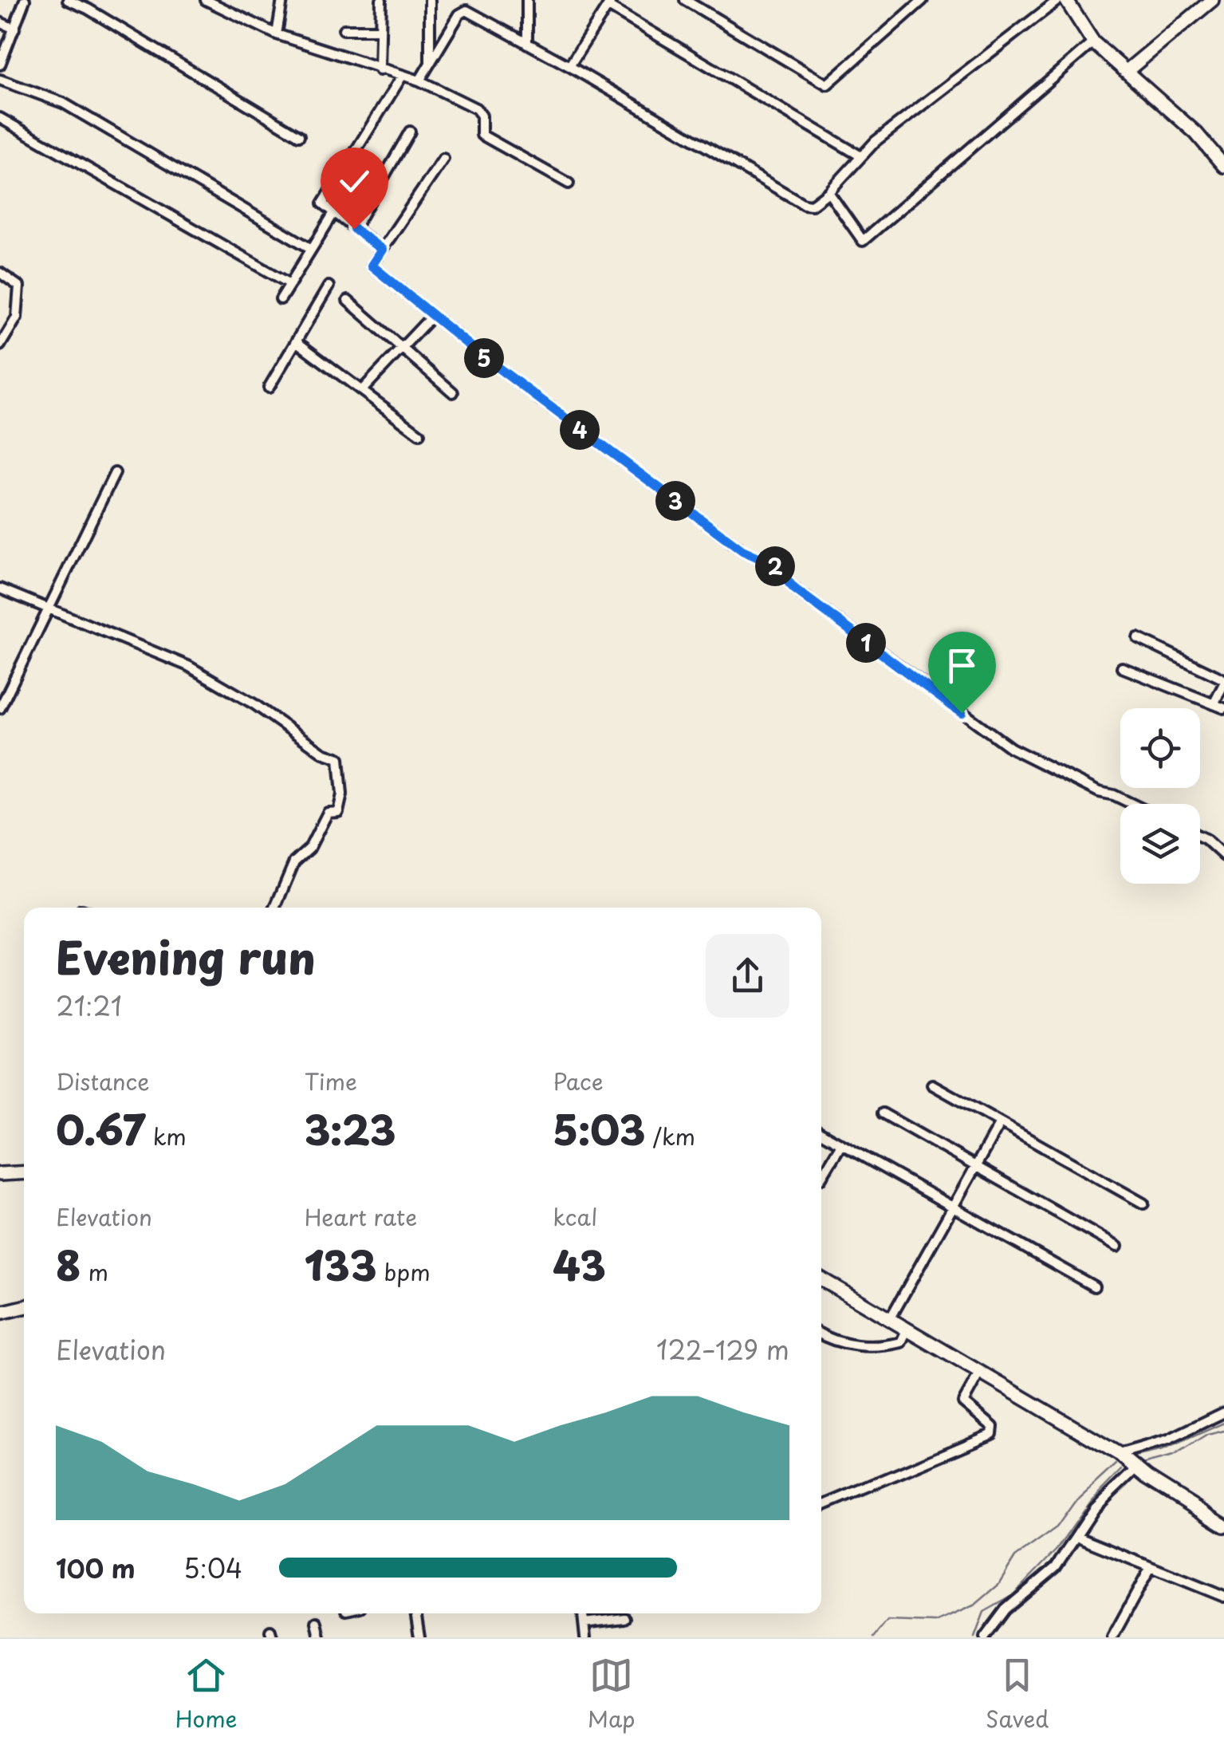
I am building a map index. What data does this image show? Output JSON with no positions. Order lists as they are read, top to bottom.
{
  "page": {
    "pins": [
      "5",
      "4",
      "3",
      "2",
      "1"
    ],
    "heading": ["Evening run", "21:21"],
    "stats": [
      ["Distance", "0.67 km"],
      ["Time", "3:23"],
      ["Pace", "5:03 /km"],
      ["Elevation", "8 m"],
      ["Heart rate", "133 bpm"],
      ["kcal", "43"]
    ],
    "chart": ["Elevation", "122–129 m"],
    "list": [
      {
        "name": "100 m",
        "note": "5:04"
      }
    ],
    "tabs": ["Home", "Map", "Saved"]
  }
}
